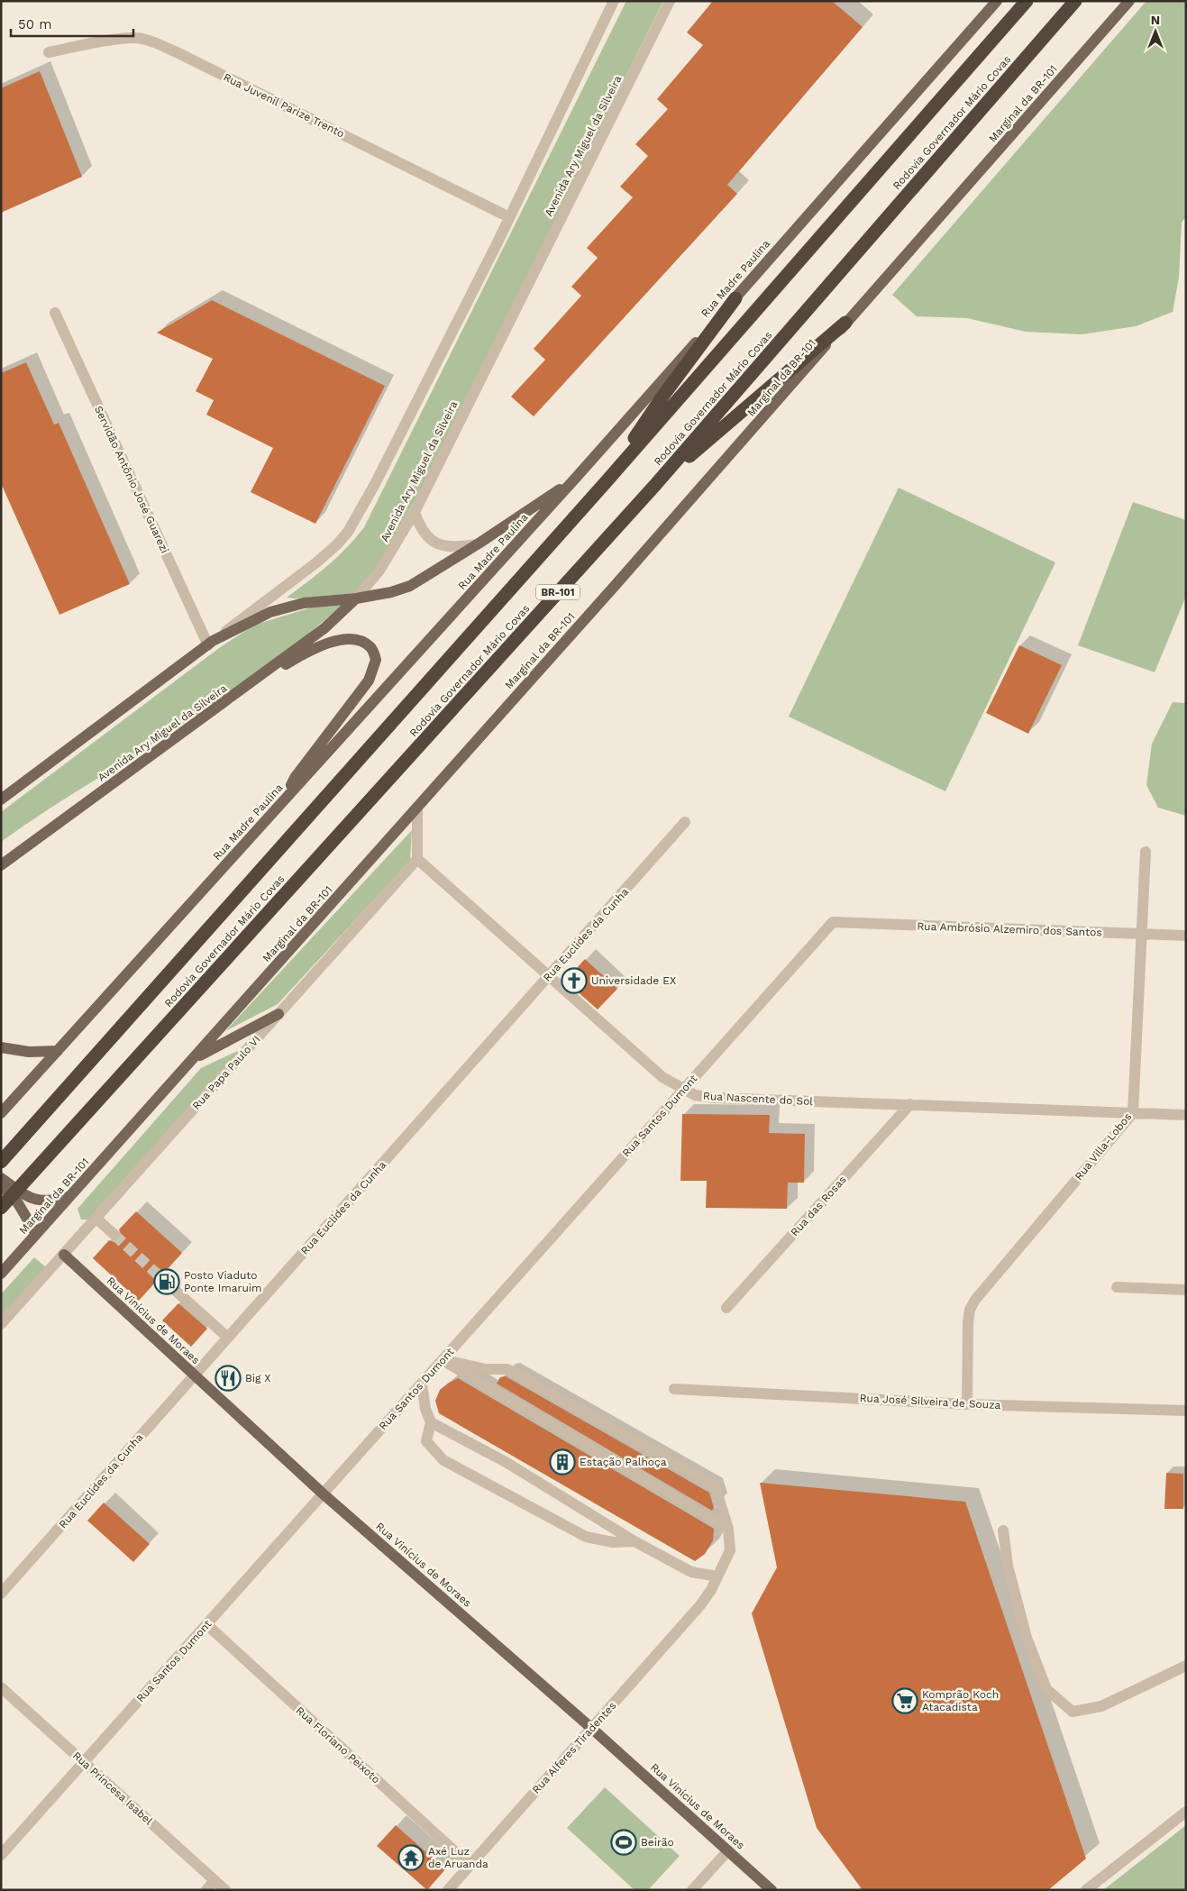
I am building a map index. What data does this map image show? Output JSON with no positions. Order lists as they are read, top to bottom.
{
  "streets": {
    "highway": ["Rodovia Governador Mário Covas", "BR-101"],
    "main road": [
      "Marginal da BR-101",
      "Avenida Ary Miguel da Silveira",
      "Rua Madre Paulina",
      "Rua Vinícius de Moraes"
    ],
    "street": [
      "Rua Juvenil Parize Trento",
      "Servidão Antônio José Guarezi",
      "Rua Ambrósio Alzemiro dos Santos",
      "Rua Euclides da Cunha",
      "Rua Papa Paulo VI",
      "Rua Nascente do Sol",
      "Rua Santos Dumont",
      "Rua Villa-Lobos",
      "Rua das Rosas",
      "Rua José Silveira de Souza",
      "Rua Floriano Peixoto",
      "Rua Alferes Tiradentes",
      "Rua Princesa Isabel"
    ]
  },
  "crossings": [
    ["Rua Ambrósio Alzemiro dos Santos", "Rua Santos Dumont"],
    ["Rua Ambrósio Alzemiro dos Santos", "Rua Villa-Lobos"],
    ["Rua Euclides da Cunha", "Rua Nascente do Sol"],
    ["Rua Euclides da Cunha", "Rua Vinícius de Moraes"],
    ["Rua Papa Paulo VI", "Rua Nascente do Sol"],
    ["Rua Papa Paulo VI", "Rua Vinícius de Moraes"],
    ["Rua Nascente do Sol", "Rua Santos Dumont"],
    ["Rua Nascente do Sol", "Rua Villa-Lobos"],
    ["Rua Nascente do Sol", "Rua das Rosas"],
    ["Rua Santos Dumont", "Rua Vinícius de Moraes"],
    ["Rua Santos Dumont", "Rua Floriano Peixoto"],
    ["Rua Santos Dumont", "Rua Alferes Tiradentes"],
    ["Rua Santos Dumont", "Rua Princesa Isabel"],
    ["Rua Villa-Lobos", "Rua José Silveira de Souza"],
    ["Rua Vinícius de Moraes", "Rua Alferes Tiradentes"],
    ["Rua Floriano Peixoto", "Rua Alferes Tiradentes"]
  ],
  "places": {
    "church": ["Universidade EX"],
    "fuel station": ["Posto Viaduto Ponte Imaruim"],
    "restaurant": ["Big X"],
    "building": ["Estação Palhoça"],
    "supermarket": ["Komprão Koch Atacadista"],
    "sports": ["Beirão"],
    "temple": ["Axé Luz de Aruanda"]
  },
  "scale_bar": "50 m",
  "north": "top"
}
